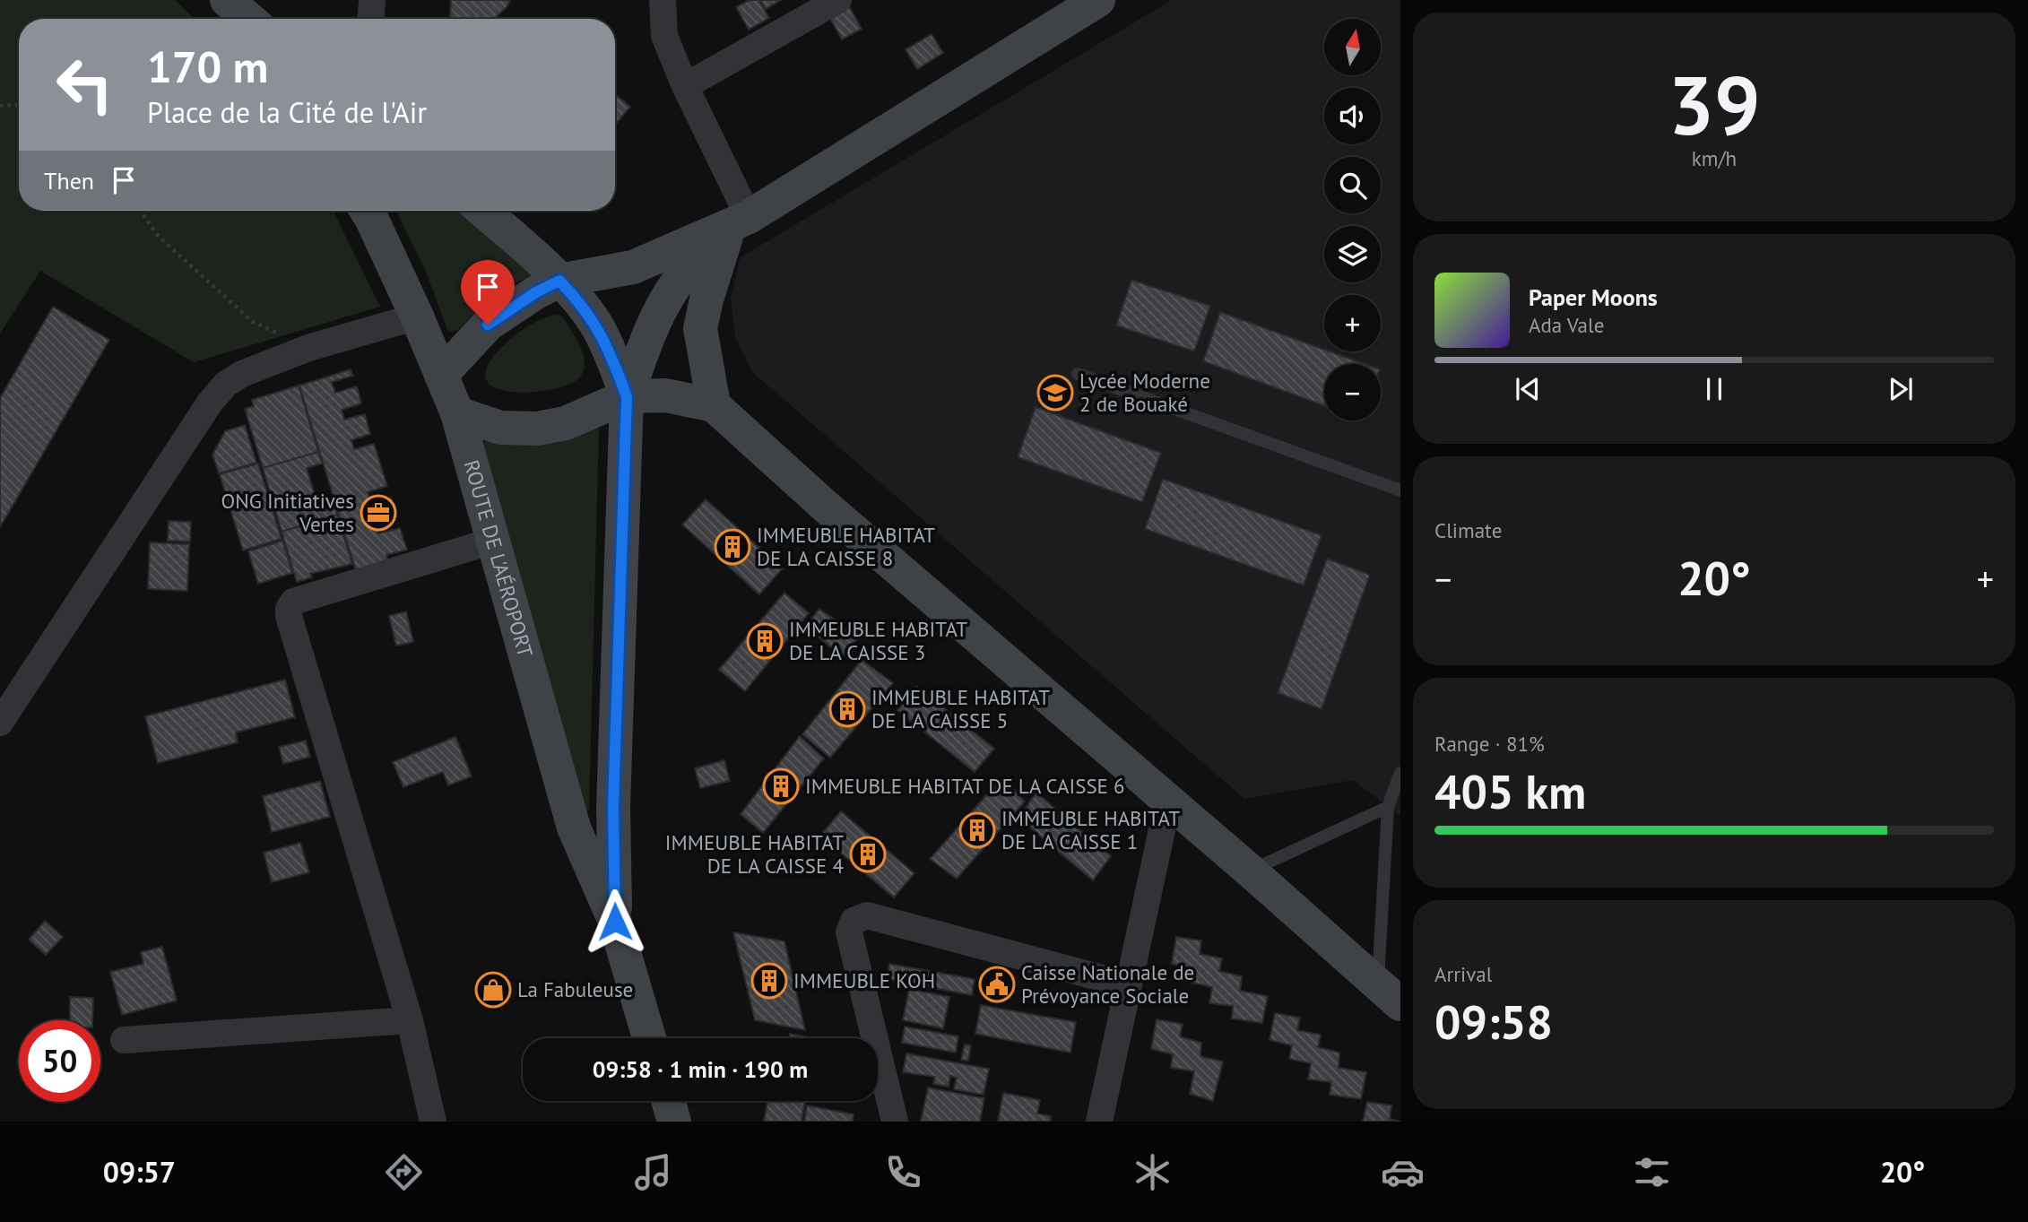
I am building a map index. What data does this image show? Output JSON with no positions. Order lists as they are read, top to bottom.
{
  "streets": {
    "main road": ["ROUTE DE L'AÉROPORT"]
  },
  "places": {
    "school or university": ["Lycée Moderne 2 de Bouaké"],
    "office": ["ONG Initiatives Vertes"],
    "building": [
      "IMMEUBLE HABITAT DE LA CAISSE 8",
      "IMMEUBLE HABITAT DE LA CAISSE 3",
      "IMMEUBLE HABITAT DE LA CAISSE 5",
      "IMMEUBLE HABITAT DE LA CAISSE 6",
      "IMMEUBLE HABITAT DE LA CAISSE 1",
      "IMMEUBLE HABITAT DE LA CAISSE 4",
      "IMMEUBLE KOH"
    ],
    "public building": ["Caisse Nationale de Prévoyance Sociale"],
    "shop": ["La Fabuleuse"]
  },
  "north": "top",
  "page": {
    "tile": [
      ["39", "km/h"],
      "Climate",
      ["Range · 81%", "405 km"],
      ["Arrival", "09:58"]
    ],
    "map_buttons": ["+", "−"],
    "turn": ["170 m", "Place de la Cité de l'Air"],
    "then": "Then",
    "song": ["Paper Moons", "Ada Vale"],
    "heat": ["−", "20°", "+"],
    "limit": "50",
    "trip": "09:58 · 1 min · 190 m",
    "tabs": ["09:57", "20°"]
  }
}
